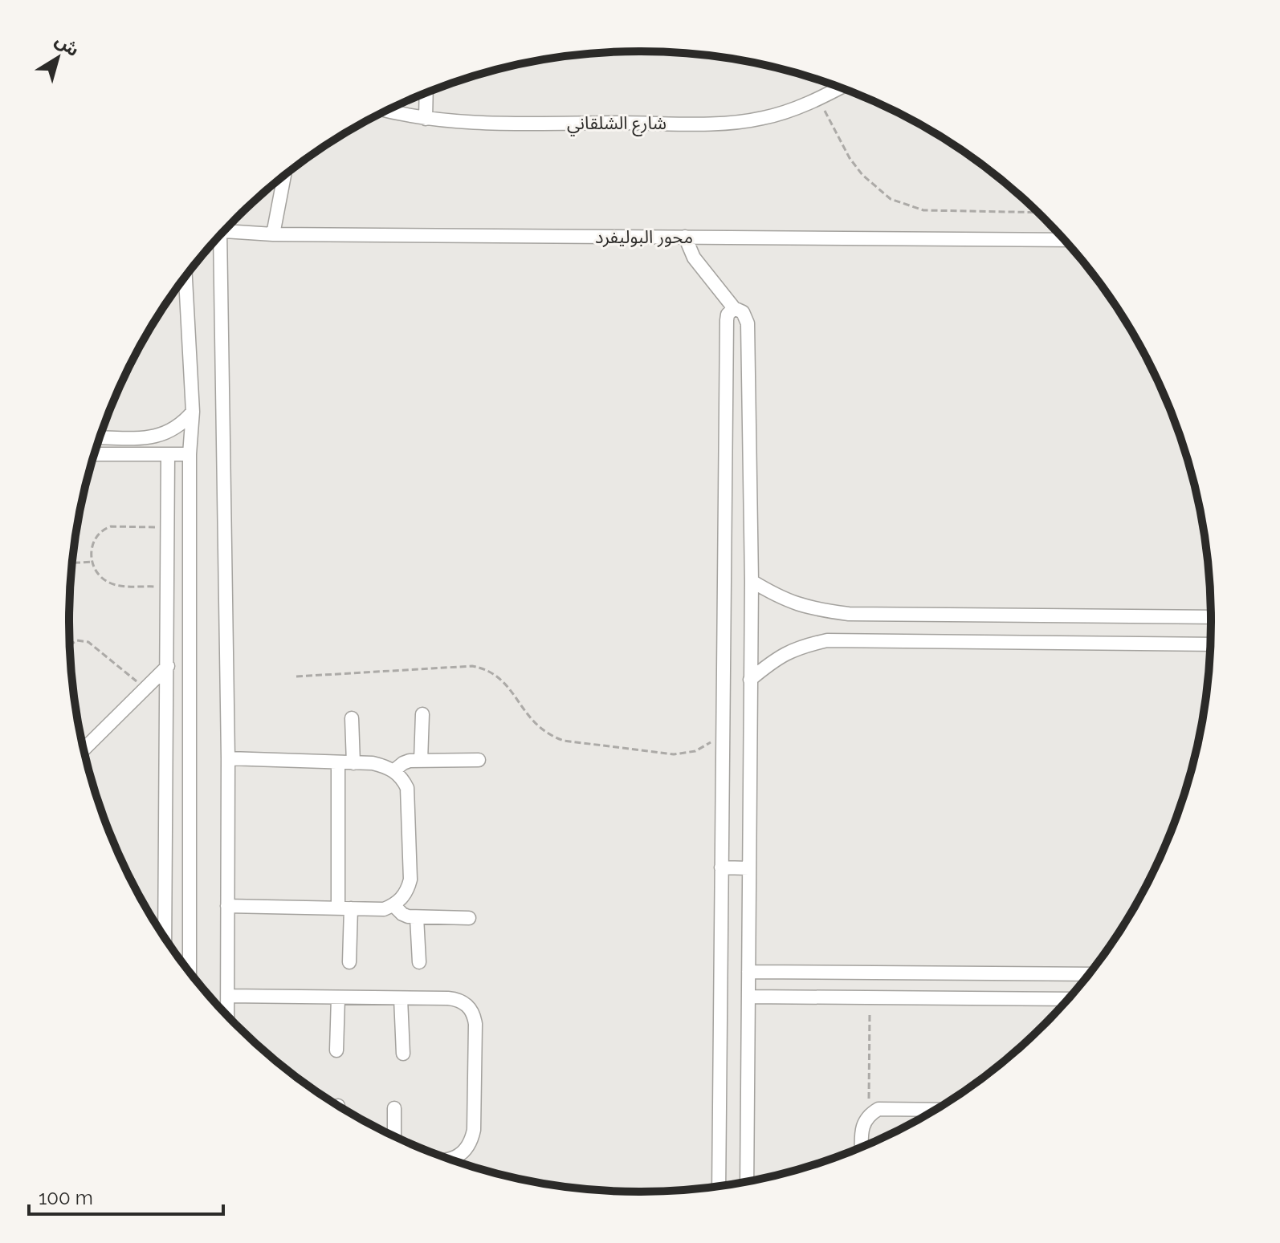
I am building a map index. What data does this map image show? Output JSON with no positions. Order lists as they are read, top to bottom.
{
  "streets": {
    "street": ["شارع الشلقاني", "محور البوليفرد"]
  },
  "scale_bar": "100 m",
  "north": "top right"
}
